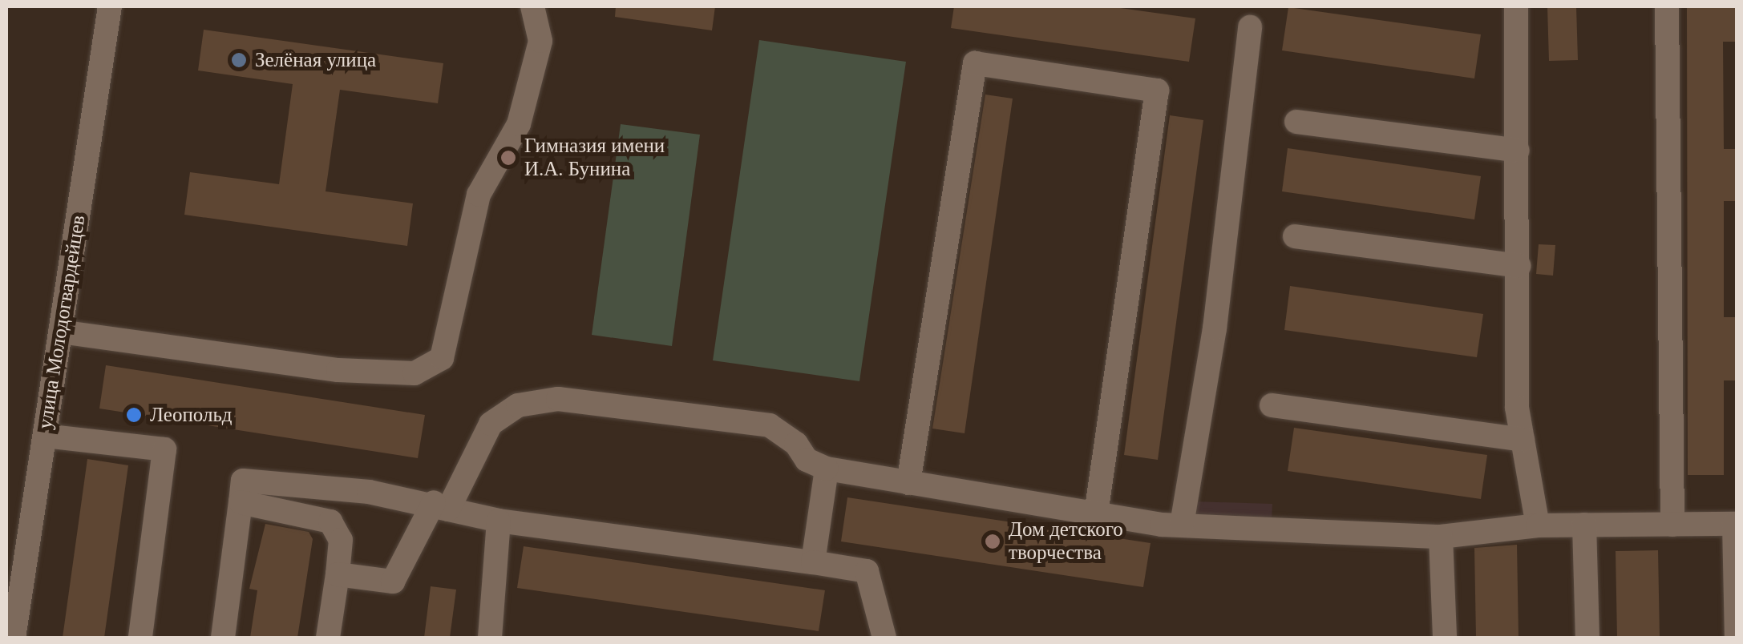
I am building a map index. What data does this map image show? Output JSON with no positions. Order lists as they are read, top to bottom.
{
  "streets": {
    "street": ["улица Молодогвардейцев"]
  },
  "places": [
    "Зелёная улица",
    "Гимназия имени И.А. Бунина",
    "Леопольд",
    "Дом детского творчества"
  ]
}
